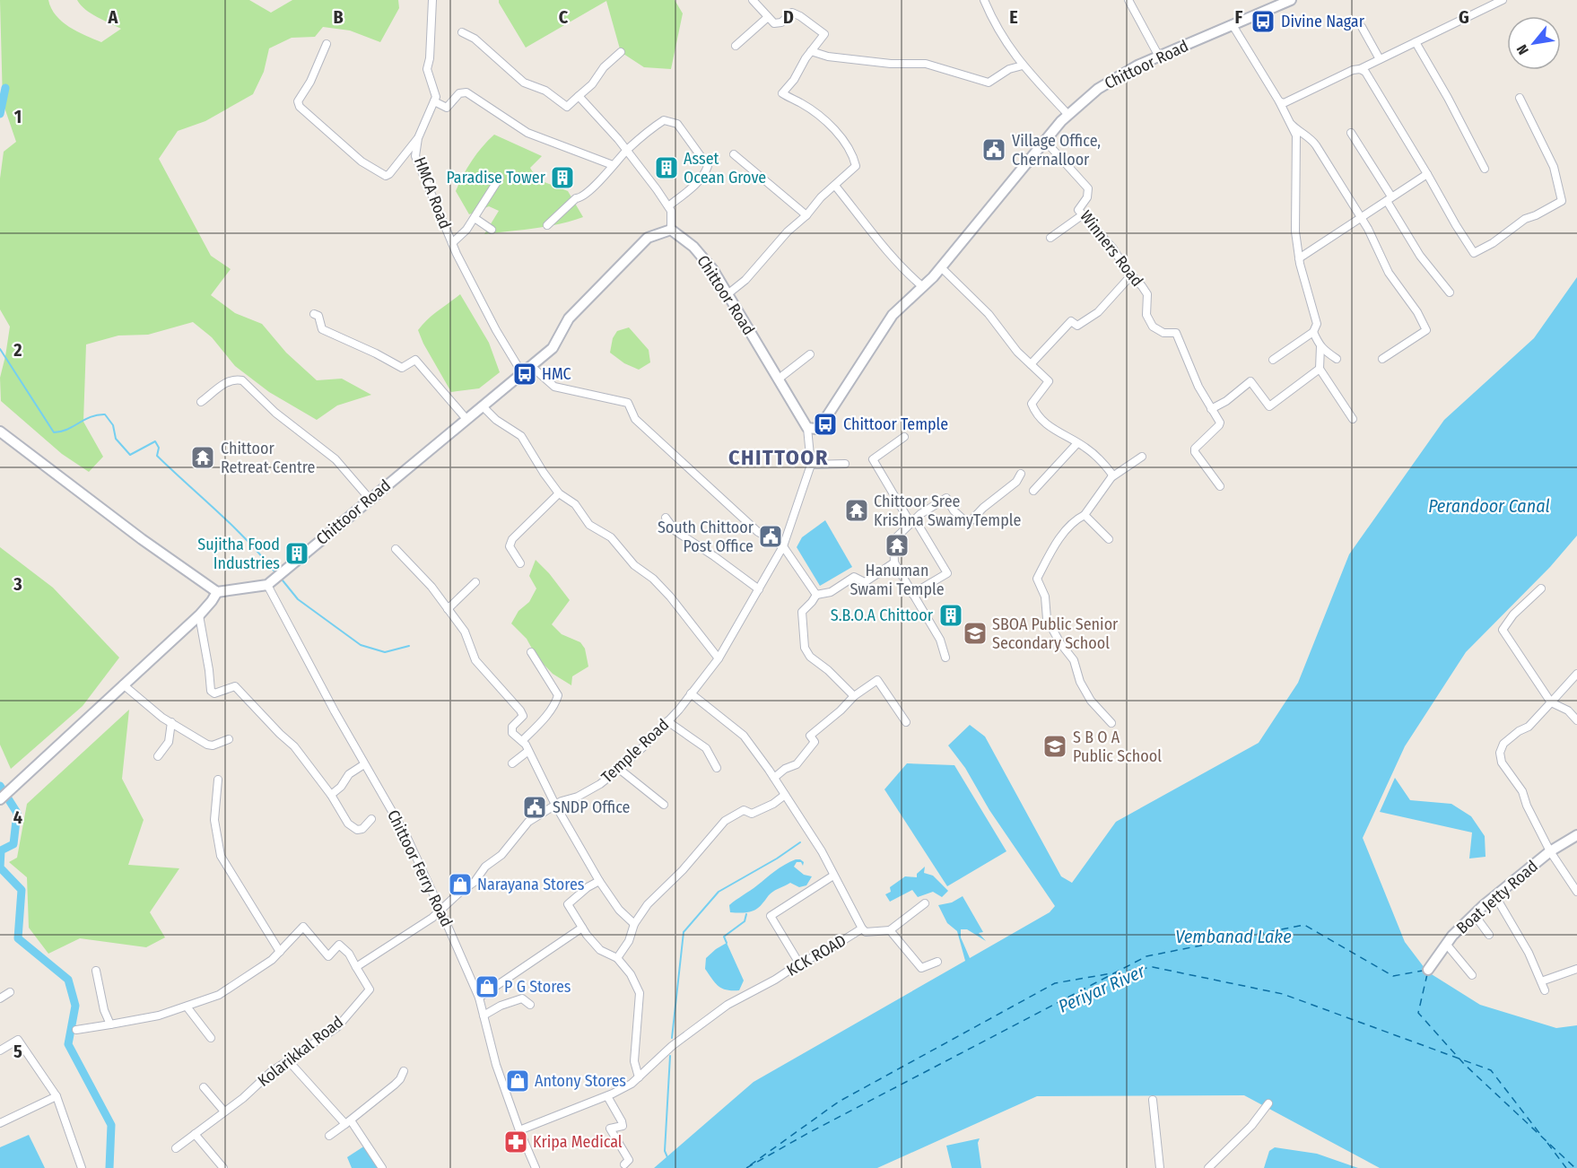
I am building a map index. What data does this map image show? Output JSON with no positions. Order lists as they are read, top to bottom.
{
  "streets": {
    "main road": ["Chittoor Road", "Boat Jetty Road"],
    "street": [
      "HMCA Road",
      "Winners Road",
      "Temple Road",
      "Chittoor Ferry Road",
      "KCK ROAD",
      "Kolarikkal Road"
    ]
  },
  "crossings": [
    ["Chittoor Road", "HMCA Road"],
    ["Chittoor Road", "Winners Road"],
    ["Chittoor Road", "Chittoor Ferry Road"],
    ["Temple Road", "Chittoor Ferry Road"],
    ["Temple Road", "KCK ROAD"],
    ["Chittoor Ferry Road", "KCK ROAD"]
  ],
  "districts": ["CHITTOOR"],
  "water": ["Perandoor Canal", "Vembanad Lake", "Periyar River"],
  "places": {
    "bus stop": ["Divine Nagar", "HMC", "Chittoor Temple"],
    "public building": ["Village Office, Chernalloor", "South Chittoor Post Office", "SNDP Office"],
    "building": [
      "Asset Ocean Grove",
      "Paradise Tower",
      "Sujitha Food Industries",
      "S.B.O.A Chittoor"
    ],
    "temple": ["Chittoor Retreat Centre", "Chittoor Sree Krishna SwamyTemple", "Hanuman Swami Temple"],
    "school or university": ["SBOA Public Senior Secondary School", "S B O A Public School"],
    "shop": ["Narayana Stores", "P G Stores", "Antony Stores"],
    "pharmacy": ["Kripa Medical"]
  },
  "north": "bottom left",
  "grid": {
    "columns": [
      "A",
      "B",
      "C",
      "D",
      "E",
      "F",
      "G"
    ],
    "rows": [
      "1",
      "2",
      "3",
      "4",
      "5"
    ]
  }
}
